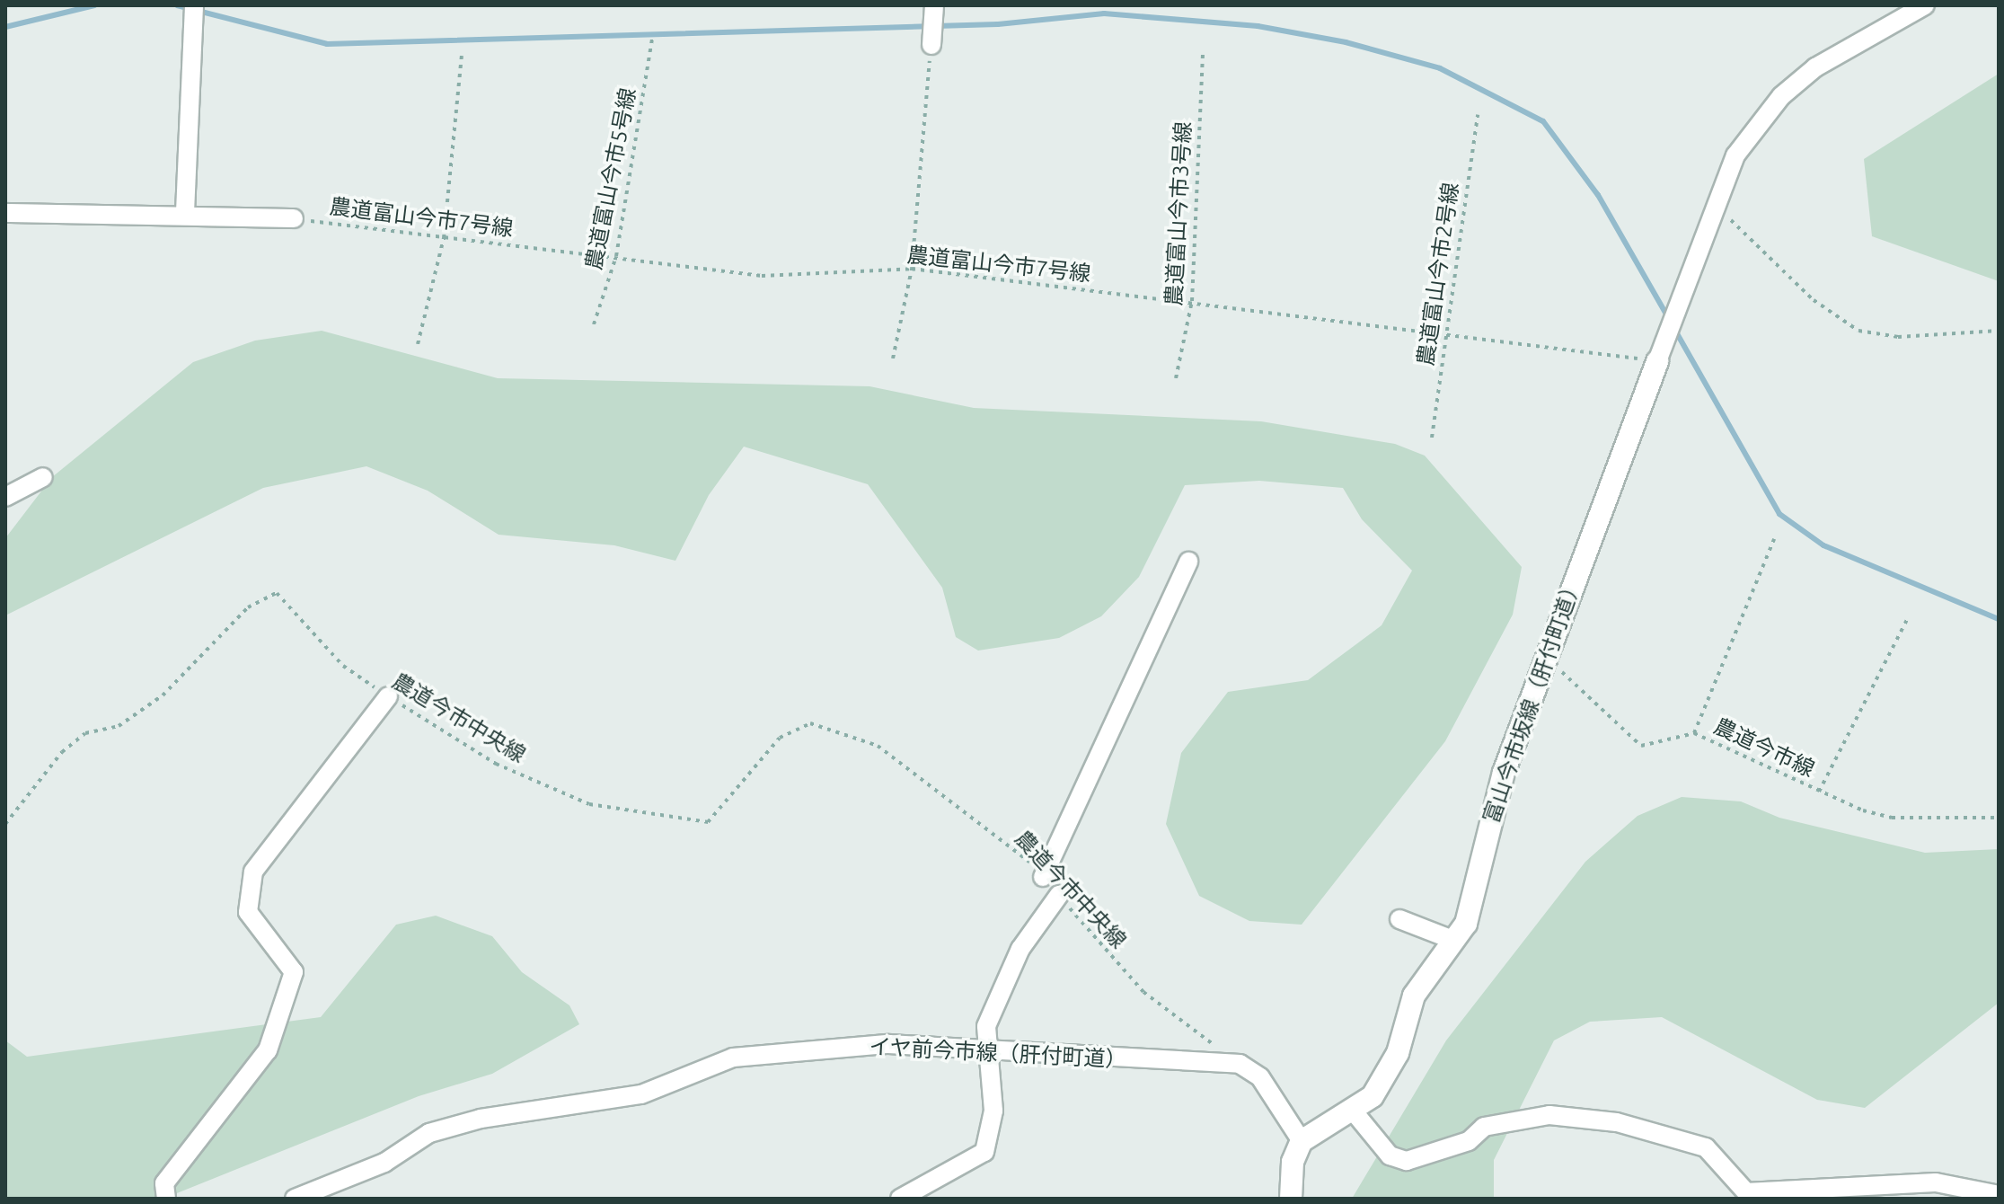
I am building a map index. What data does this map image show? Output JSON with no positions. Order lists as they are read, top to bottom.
{
  "streets": {
    "street": ["富山今市坂線（肝付町道）", "イヤ前今市線（肝付町道）"],
    "path": [
      "農道富山今市5号線",
      "農道富山今市3号線",
      "農道富山今市7号線",
      "農道富山今市2号線",
      "農道今市中央線",
      "農道今市線"
    ]
  },
  "crossings": [
    ["農道富山今市5号線", "農道富山今市7号線"],
    ["農道富山今市3号線", "農道富山今市7号線"],
    ["農道富山今市7号線", "農道富山今市2号線"],
    ["農道富山今市7号線", "富山今市坂線（肝付町道）"],
    ["富山今市坂線（肝付町道）", "農道今市線"],
    ["農道今市中央線", "イヤ前今市線（肝付町道）"]
  ]
}
